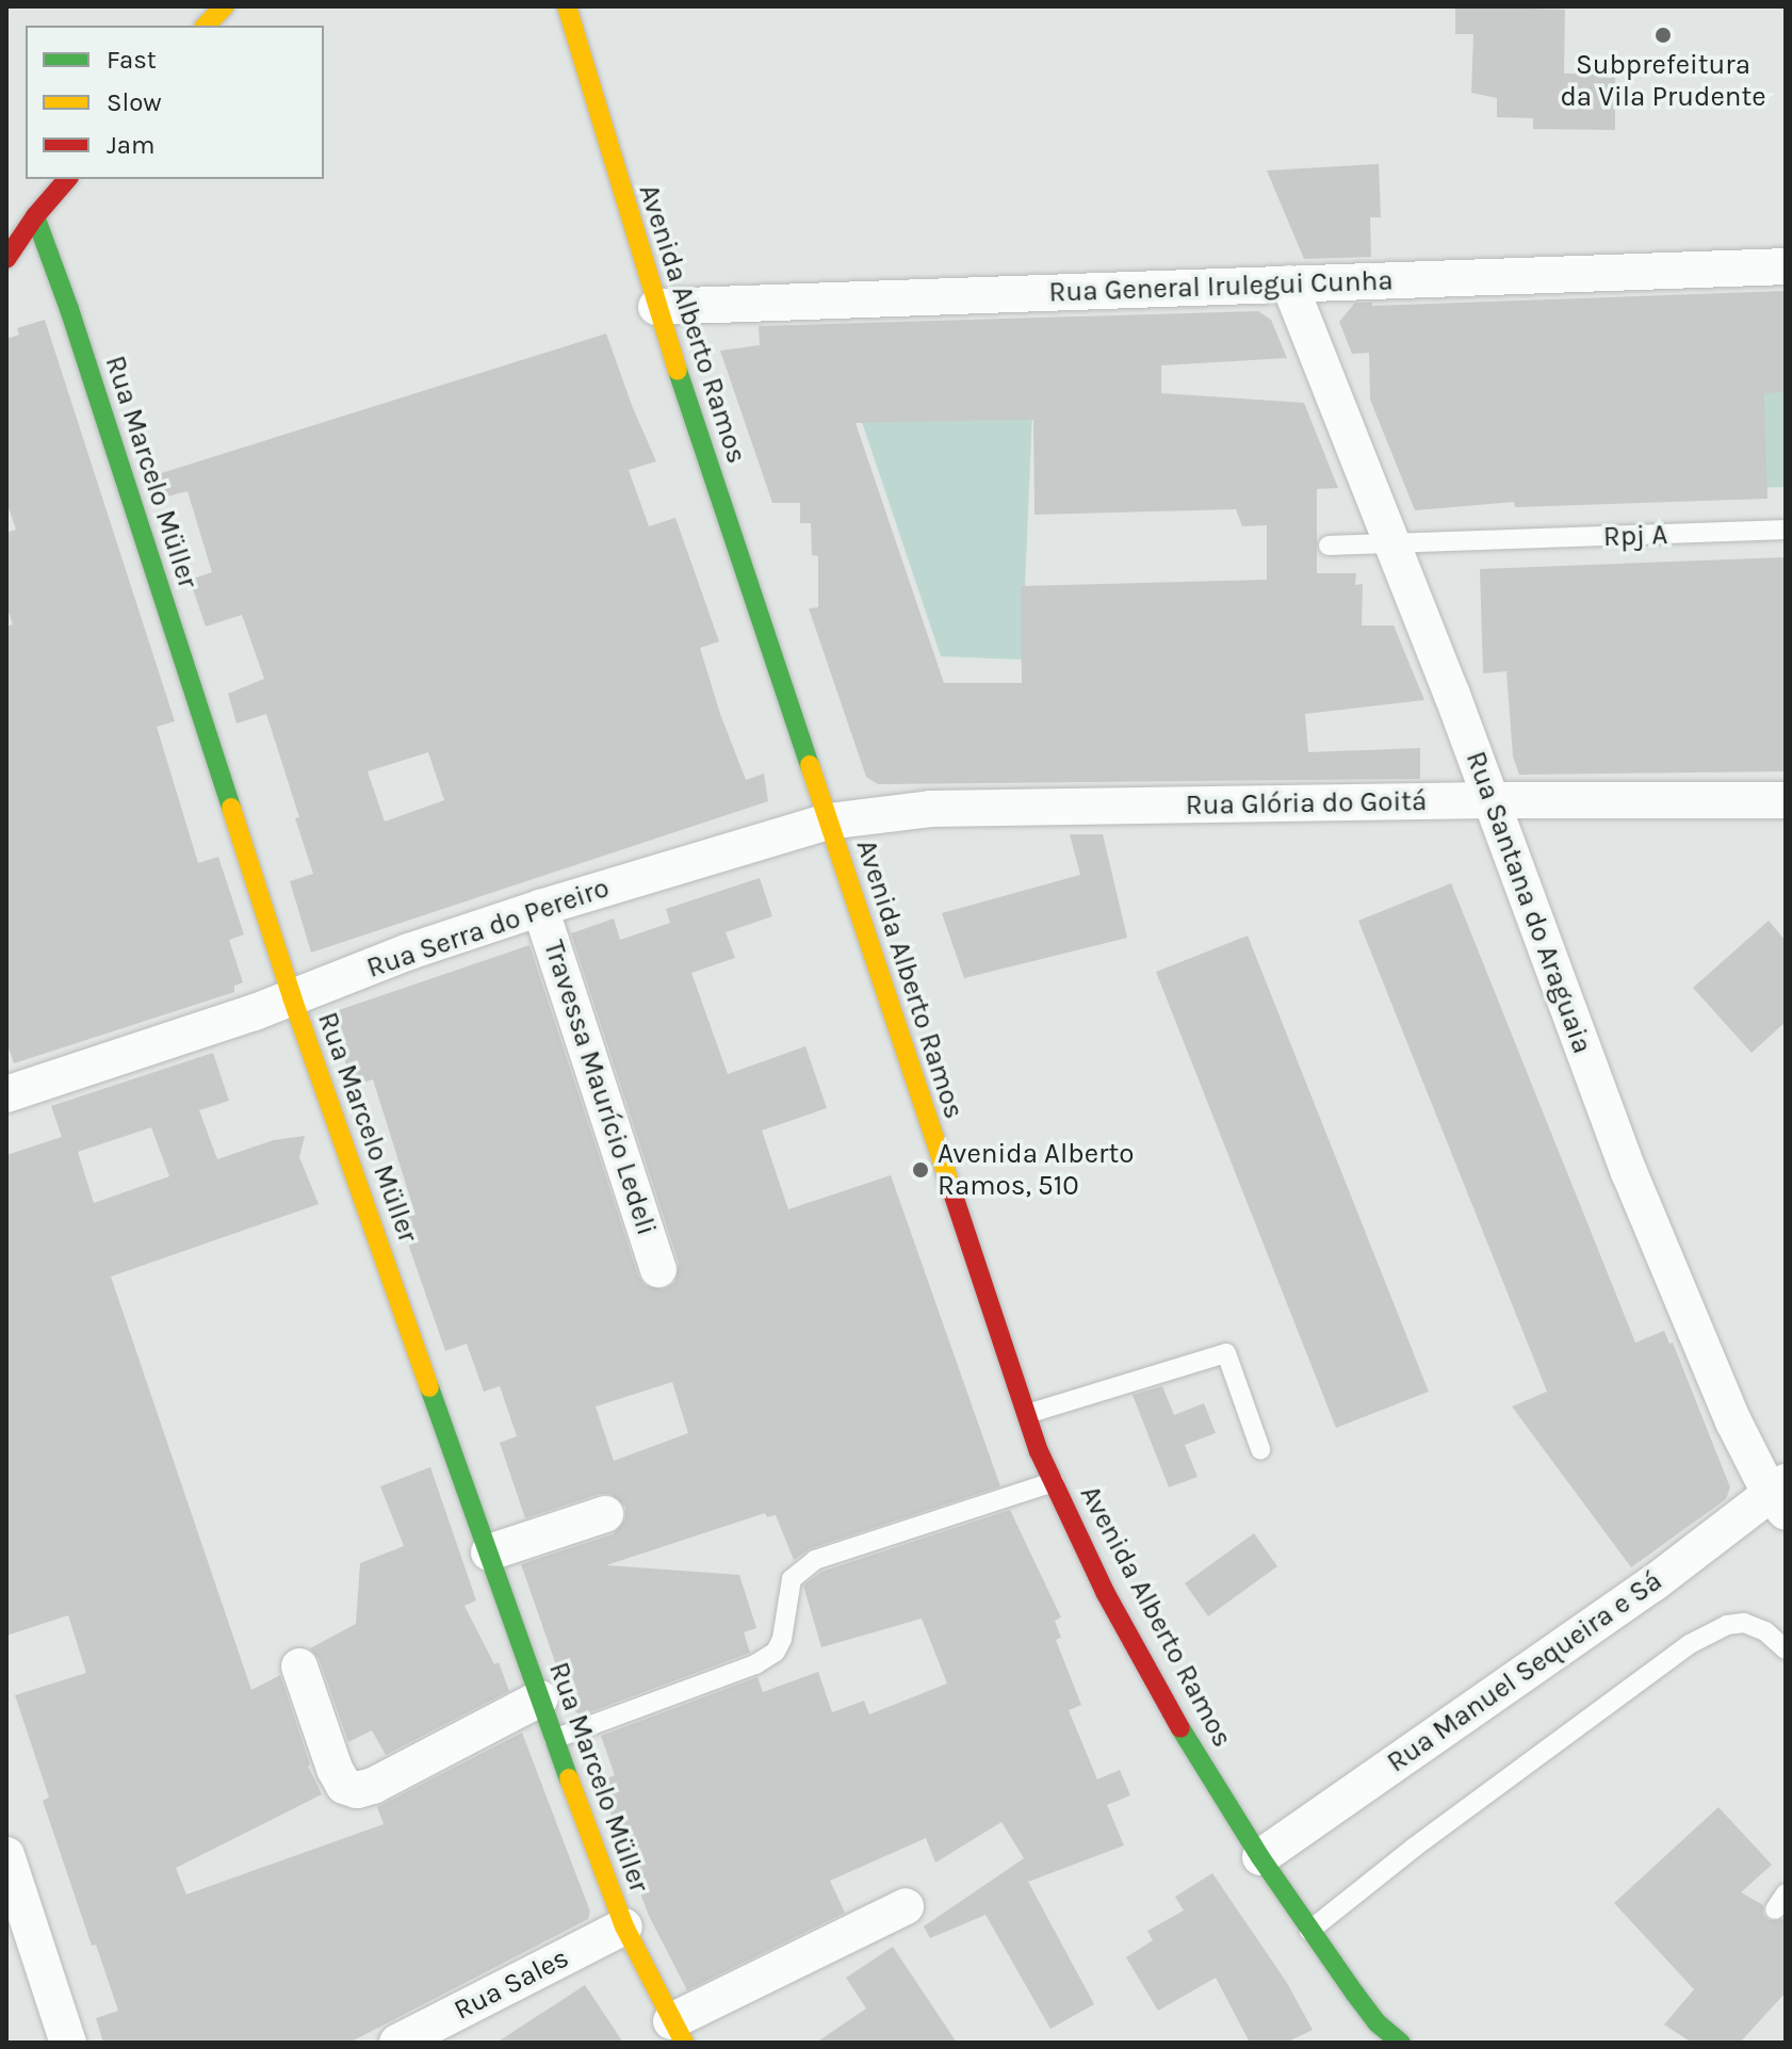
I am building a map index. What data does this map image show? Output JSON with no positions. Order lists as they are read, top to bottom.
{
  "streets": {
    "main road": ["Avenida Alberto Ramos", "Rua Marcelo Müller"],
    "street": [
      "Rua General Irulegui Cunha",
      "Rua Glória do Goitá",
      "Rua Santana do Araguaia",
      "Rua Serra do Pereiro",
      "Travessa Maurício Ledeli",
      "Rua Manuel Sequeira e Sá",
      "Rua Sales"
    ],
    "lane": ["Rpj A"]
  },
  "crossings": [
    ["Rua General Irulegui Cunha", "Avenida Alberto Ramos"],
    ["Rua General Irulegui Cunha", "Rua Santana do Araguaia"],
    ["Avenida Alberto Ramos", "Rua Glória do Goitá"],
    ["Avenida Alberto Ramos", "Rua Serra do Pereiro"],
    ["Avenida Alberto Ramos", "Rua Manuel Sequeira e Sá"],
    ["Rua Marcelo Müller", "Rua Serra do Pereiro"],
    ["Rua Marcelo Müller", "Rua Sales"],
    ["Rpj A", "Rua Santana do Araguaia"],
    ["Rua Glória do Goitá", "Rua Santana do Araguaia"],
    ["Rua Glória do Goitá", "Rua Serra do Pereiro"],
    ["Rua Santana do Araguaia", "Rua Manuel Sequeira e Sá"],
    ["Rua Serra do Pereiro", "Travessa Maurício Ledeli"]
  ],
  "places": ["Subprefeitura da Vila Prudente", "Avenida Alberto Ramos, 510"],
  "legend": ["Fast", "Slow", "Jam"]
}
